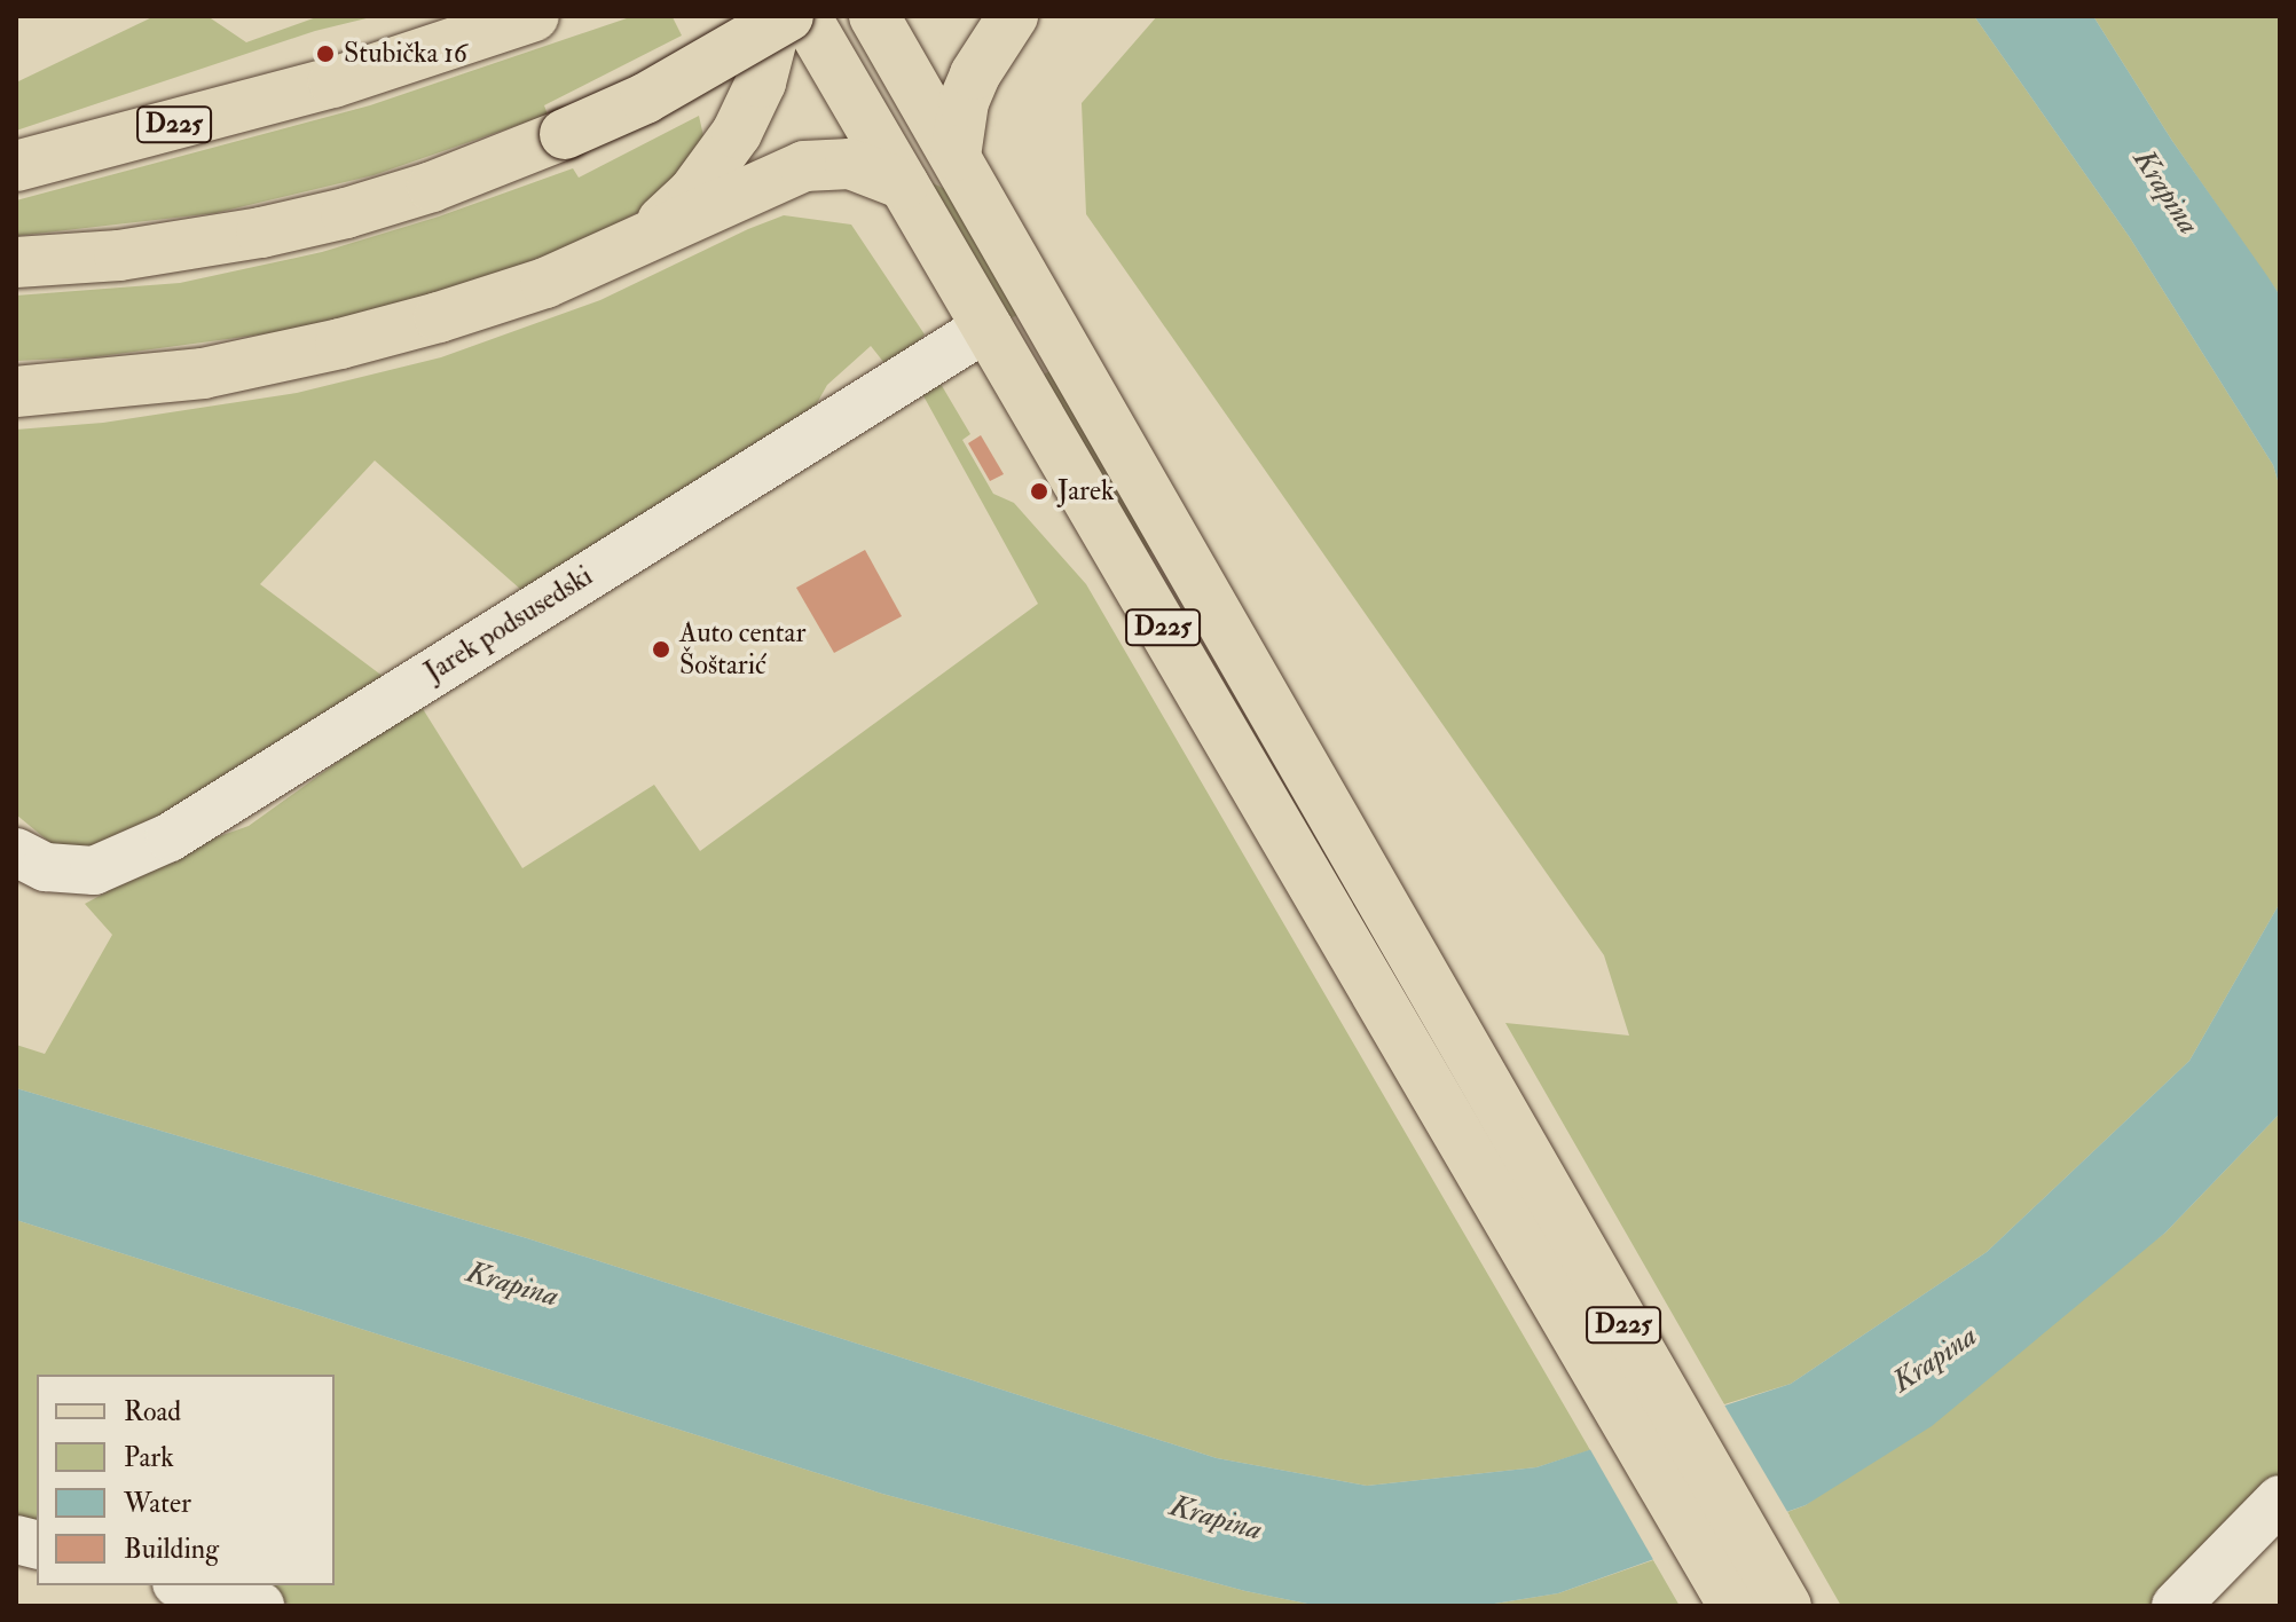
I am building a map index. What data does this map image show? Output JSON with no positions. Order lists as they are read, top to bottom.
{
  "streets": {
    "main road": ["D225"],
    "lane": ["Jarek podsusedski"]
  },
  "crossings": [
    ["D225", "Jarek podsusedski"]
  ],
  "water": ["Krapina"],
  "places": ["Stubička 16", "Jarek", "Auto centar Šoštarić"],
  "legend": [
    "Road",
    "Park",
    "Water",
    "Building"
  ]
}
